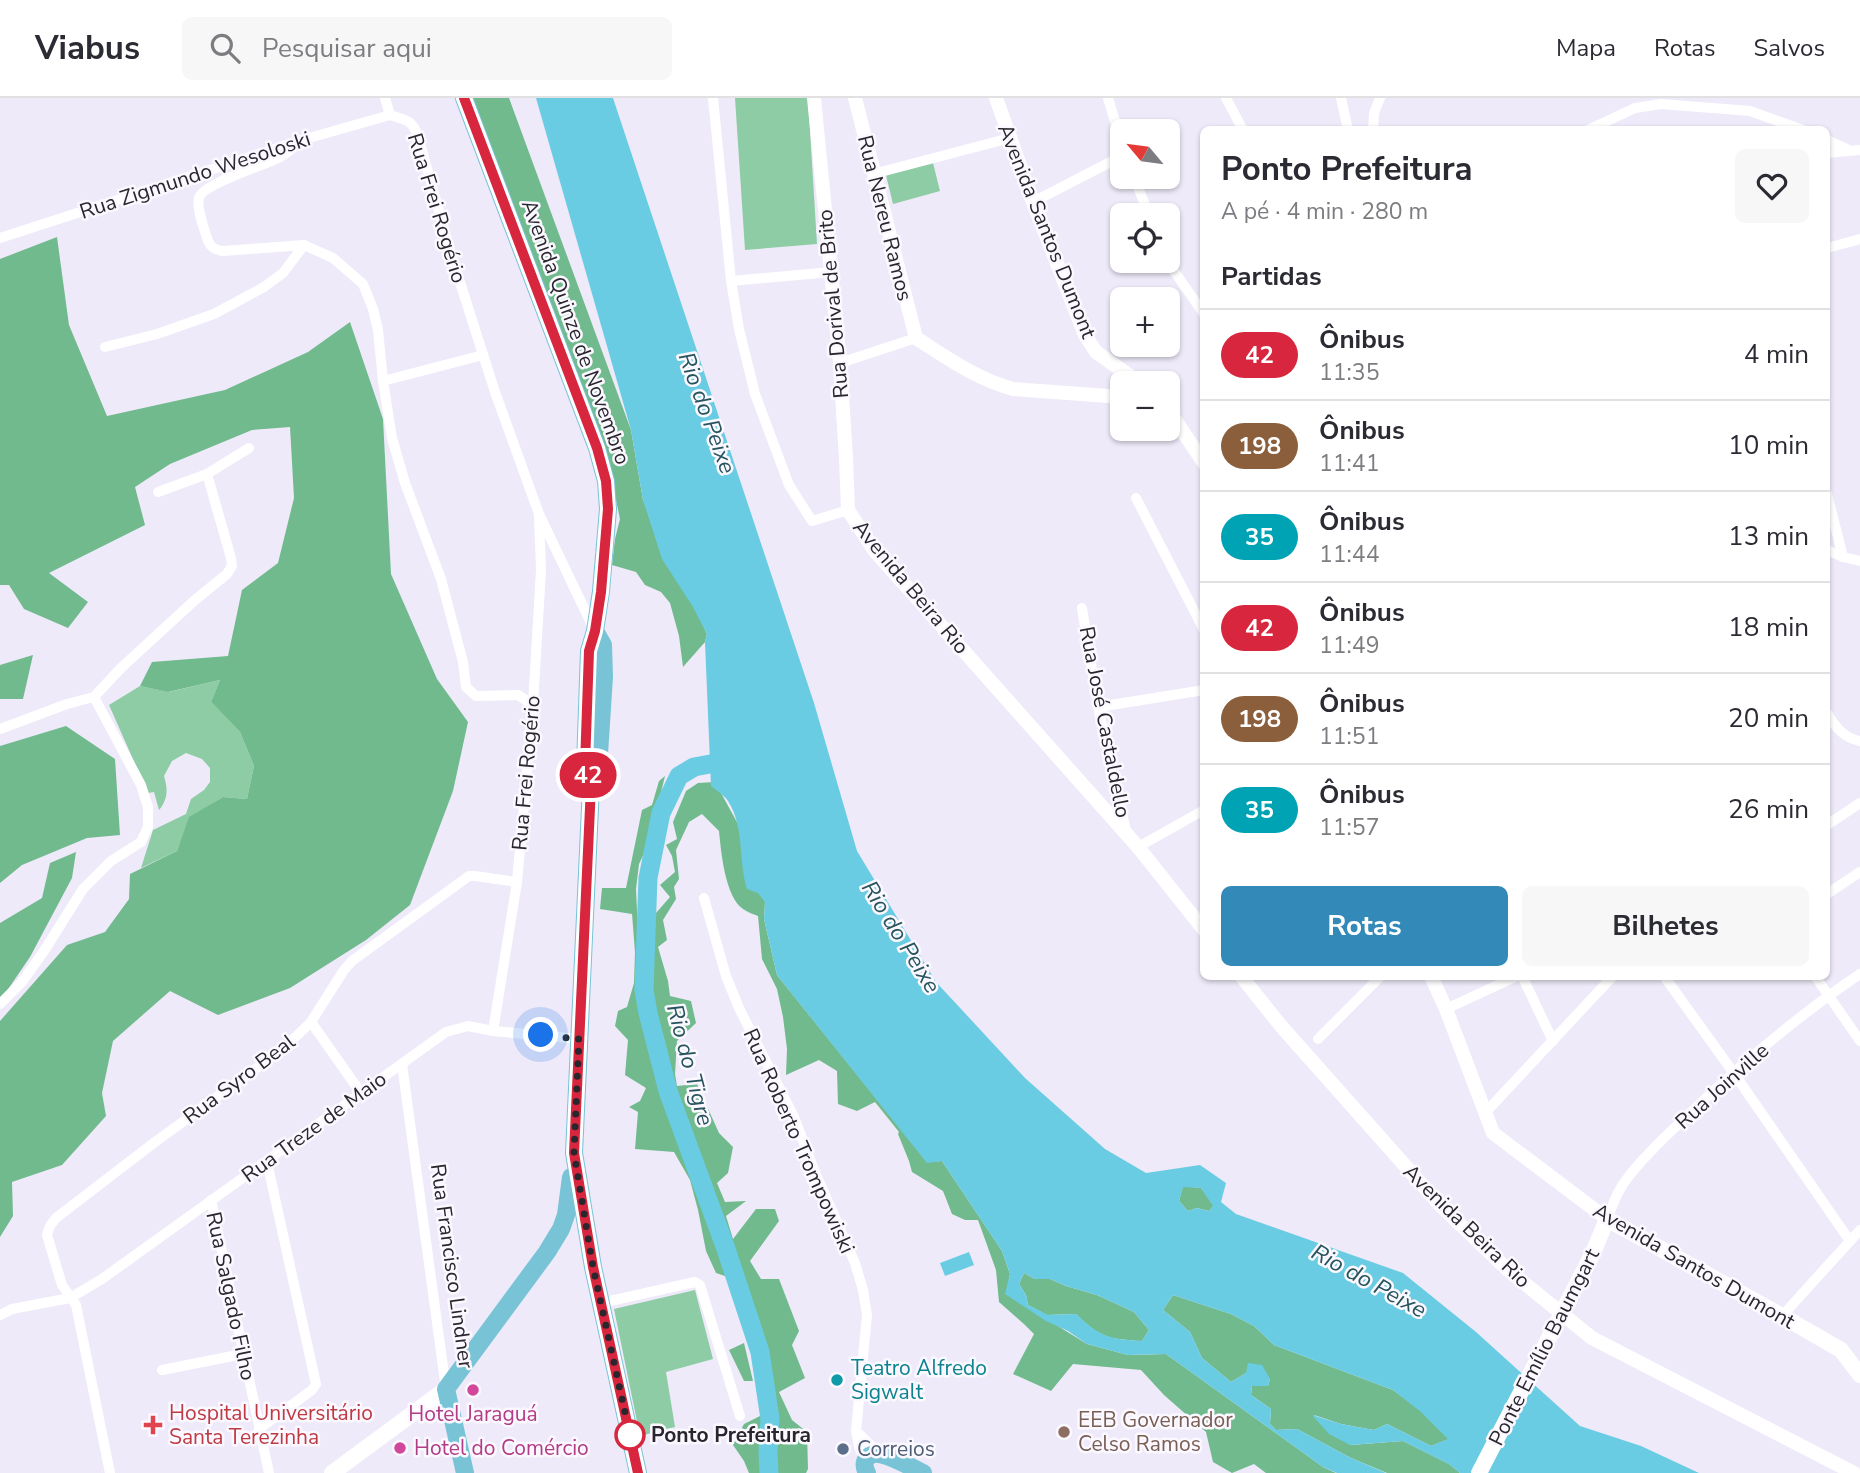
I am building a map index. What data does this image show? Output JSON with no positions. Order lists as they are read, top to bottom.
{
  "streets": {
    "main road": [
      "Avenida Santos Dumont",
      "Avenida Quinze de Novembro",
      "Rua Francisco Lindner",
      "Ponte Emílio Baumgart"
    ],
    "street": [
      "Rua Zigmundo Wesoloski",
      "Rua Frei Rogério",
      "Rua Nereu Ramos",
      "Rua Dorival de Brito",
      "Avenida Beira Rio",
      "Rua José Castaldello",
      "Rua Syro Beal",
      "Rua Joinville",
      "Rua Treze de Maio",
      "Rua Roberto Trompowiski",
      "Rua Salgado Filho"
    ]
  },
  "crossings": [
    ["Rua Zigmundo Wesoloski", "Rua Frei Rogério"],
    ["Rua Frei Rogério", "Avenida Quinze de Novembro"],
    ["Rua Frei Rogério", "Rua Syro Beal"],
    ["Rua Frei Rogério", "Rua Treze de Maio"],
    ["Avenida Santos Dumont", "Rua Joinville"],
    ["Avenida Santos Dumont", "Ponte Emílio Baumgart"],
    ["Rua Dorival de Brito", "Avenida Beira Rio"],
    ["Avenida Quinze de Novembro", "Rua Treze de Maio"],
    ["Avenida Beira Rio", "Rua José Castaldello"],
    ["Rua Syro Beal", "Rua Treze de Maio"],
    ["Rua Joinville", "Ponte Emílio Baumgart"],
    ["Rua Treze de Maio", "Rua Francisco Lindner"],
    ["Rua Treze de Maio", "Rua Salgado Filho"]
  ],
  "water": ["Rio do Peixe", "Rio do Tigre"],
  "places": {
    "other": [
      "Teatro Alfredo Sigwalt",
      "Hotel Jaraguá",
      "EEB Governador Celso Ramos",
      "Ponto Prefeitura",
      "Hotel do Comércio",
      "Correios"
    ],
    "health": ["Hospital Universitário Santa Terezinha"]
  },
  "lines": ["bus line 42"],
  "north": "top left",
  "page": {
    "header": "Viabus",
    "search": "Pesquisar aqui",
    "nav": ["Mapa", "Rotas", "Salvos"],
    "on_map": "42",
    "map_buttons": ["+", "−"],
    "heading": [
      ["Ponto Prefeitura", "A pé · 4 min · 280 m"],
      "Partidas"
    ],
    "list": [
      {
        "mark": "42",
        "name": "Ônibus",
        "note": "11:35",
        "value": "4 min"
      },
      {
        "mark": "198",
        "name": "Ônibus",
        "note": "11:41",
        "value": "10 min"
      },
      {
        "mark": "35",
        "name": "Ônibus",
        "note": "11:44",
        "value": "13 min"
      },
      {
        "mark": "42",
        "name": "Ônibus",
        "note": "11:49",
        "value": "18 min"
      },
      {
        "mark": "198",
        "name": "Ônibus",
        "note": "11:51",
        "value": "20 min"
      },
      {
        "mark": "35",
        "name": "Ônibus",
        "note": "11:57",
        "value": "26 min"
      }
    ],
    "buttons": ["Rotas", "Bilhetes"]
  }
}
